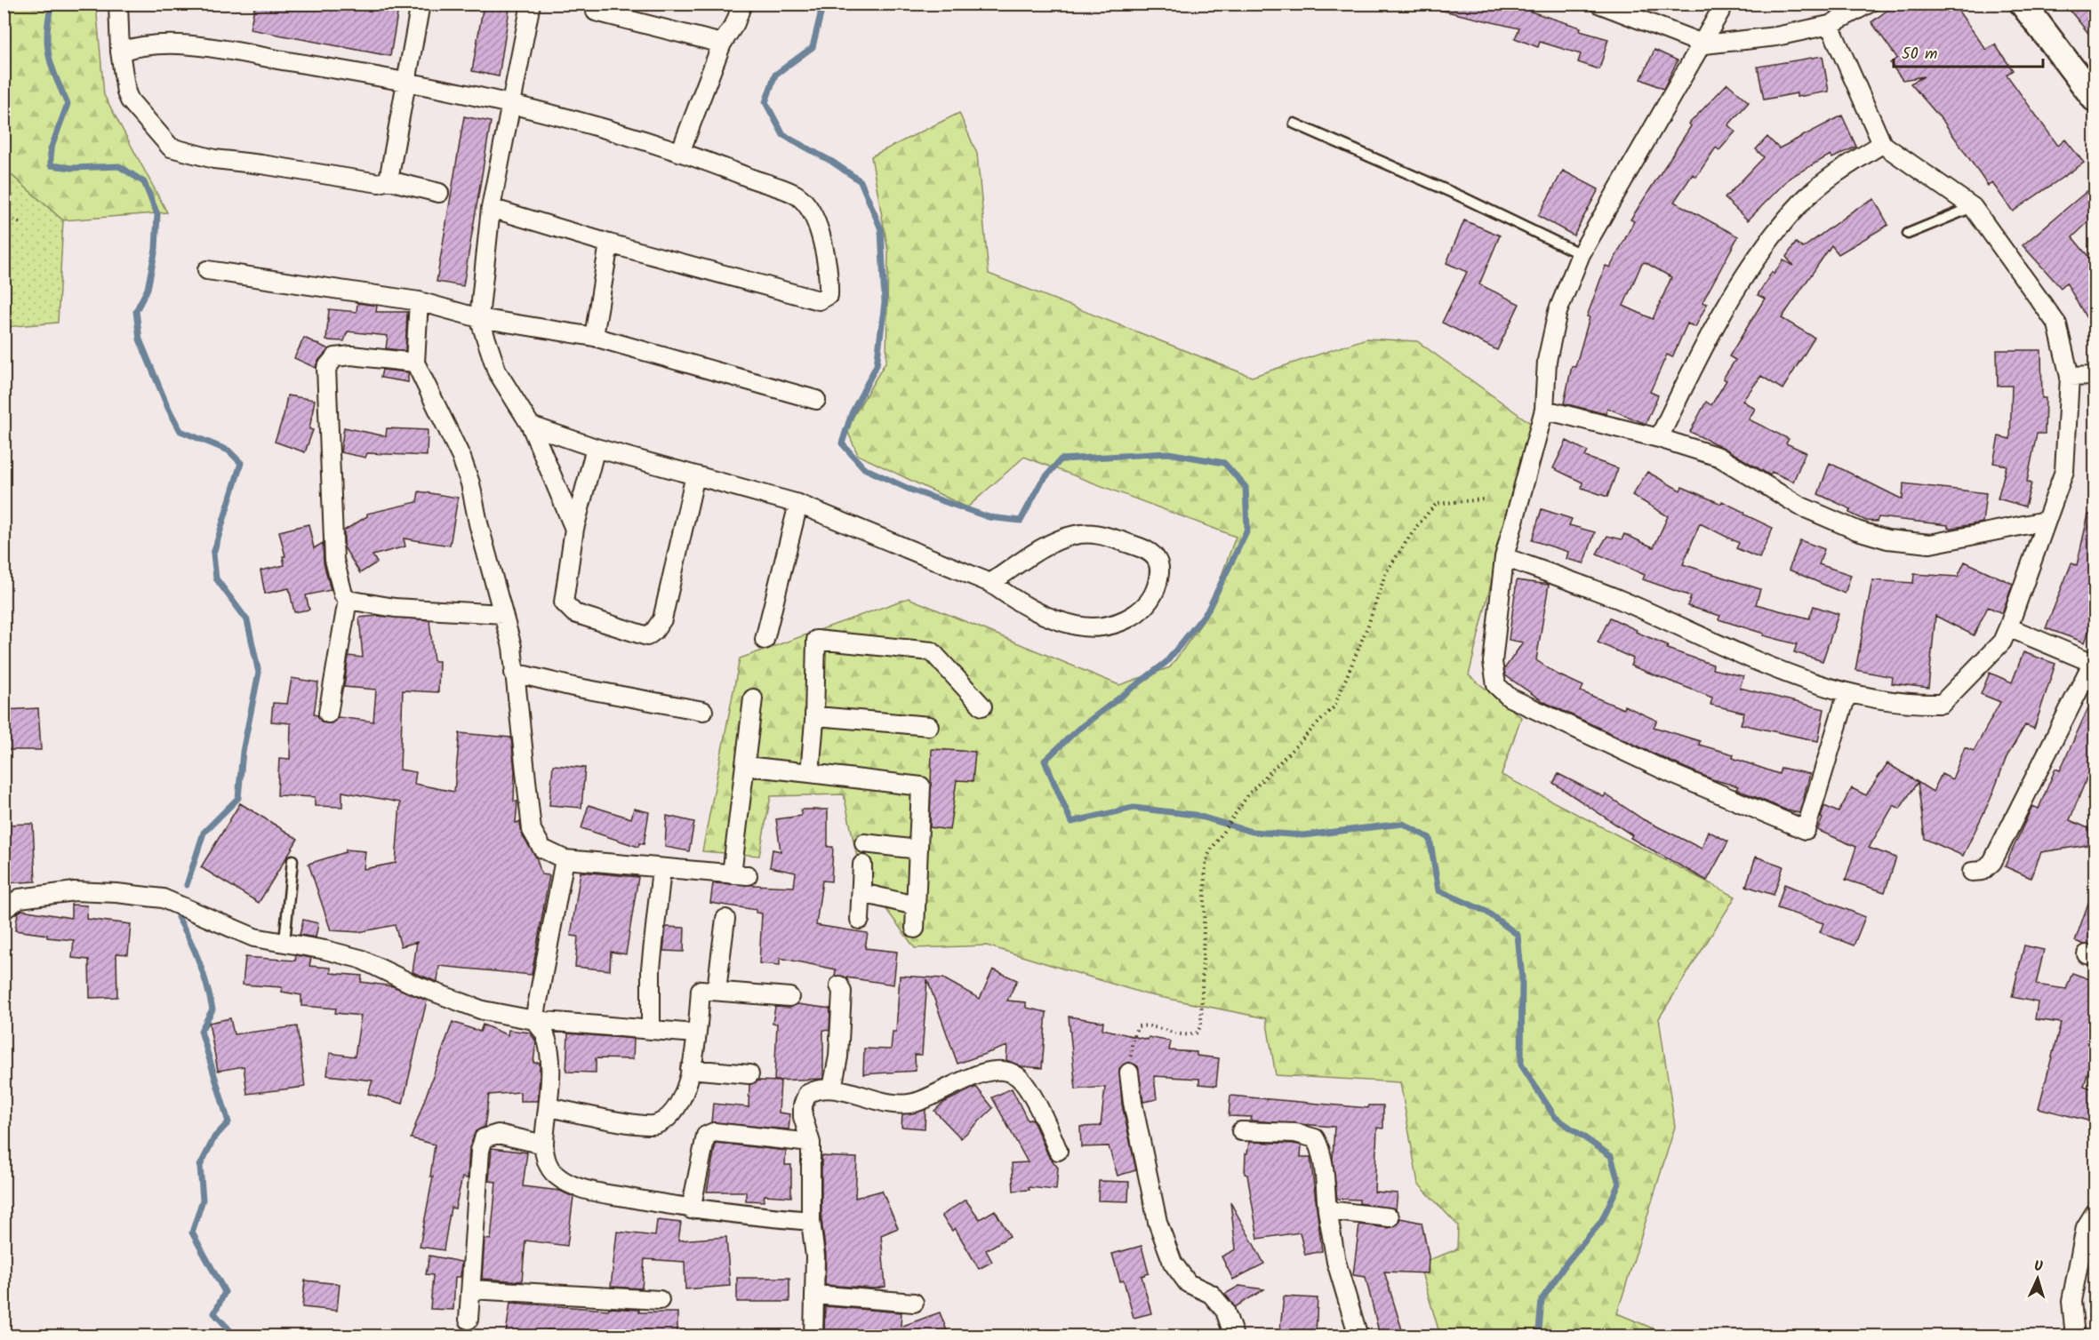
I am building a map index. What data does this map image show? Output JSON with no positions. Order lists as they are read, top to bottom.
{
  "scale_bar": "50 m",
  "north": "top"
}
